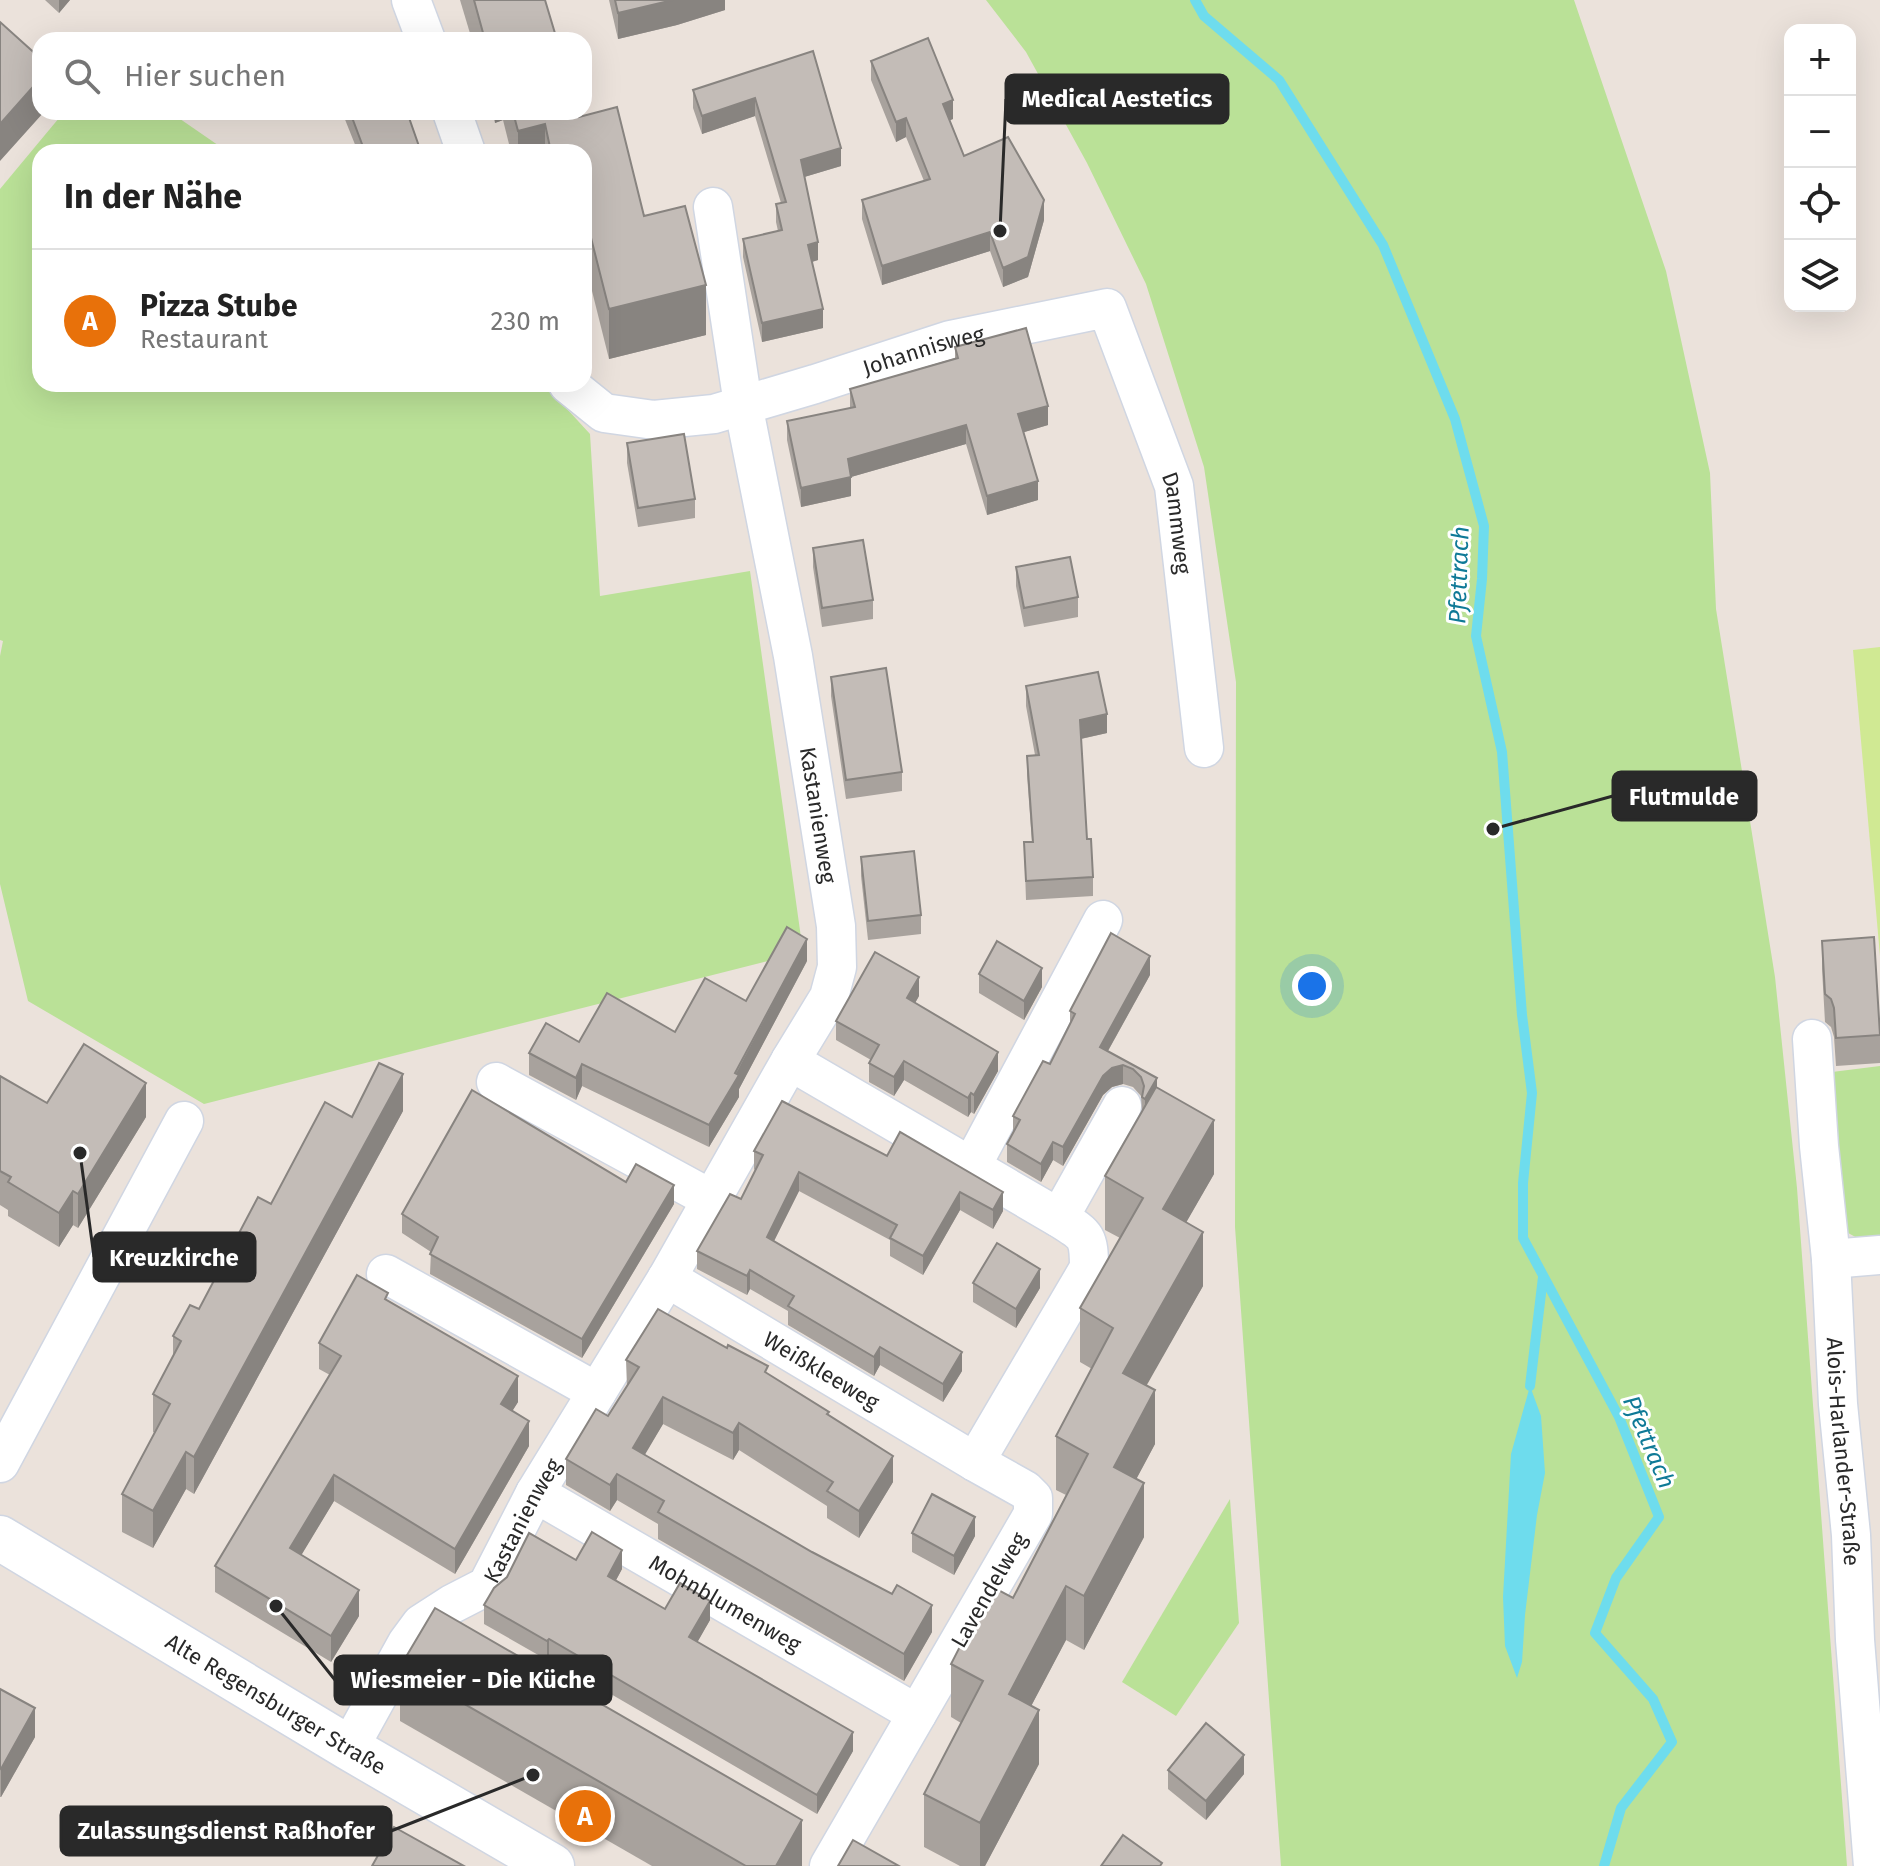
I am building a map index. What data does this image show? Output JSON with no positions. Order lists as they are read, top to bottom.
{
  "streets": {
    "street": [
      "Johannisweg",
      "Dammweg",
      "Kastanienweg",
      "Weißkleeweg",
      "Alois-Harlander-Straße",
      "Lavendelweg",
      "Mohnblumenweg",
      "Alte Regensburger Straße"
    ]
  },
  "crossings": [
    ["Johannisweg", "Dammweg"],
    ["Johannisweg", "Kastanienweg"],
    ["Kastanienweg", "Weißkleeweg"],
    ["Kastanienweg", "Mohnblumenweg"],
    ["Kastanienweg", "Alte Regensburger Straße"],
    ["Weißkleeweg", "Lavendelweg"],
    ["Lavendelweg", "Mohnblumenweg"]
  ],
  "water": ["Pfettrach"],
  "places": [
    "Medical Aestetics",
    "Flutmulde",
    "Kreuzkirche",
    "Wiesmeier - Die Küche",
    "Zulassungsdienst Raßhofer"
  ],
  "page": {
    "map_buttons": ["+", "−"],
    "search": "Hier suchen",
    "heading": "In der Nähe",
    "list": [
      {
        "mark": "A",
        "name": "Pizza Stube",
        "note": "Restaurant",
        "value": "230 m"
      }
    ],
    "pins": "A"
  }
}
